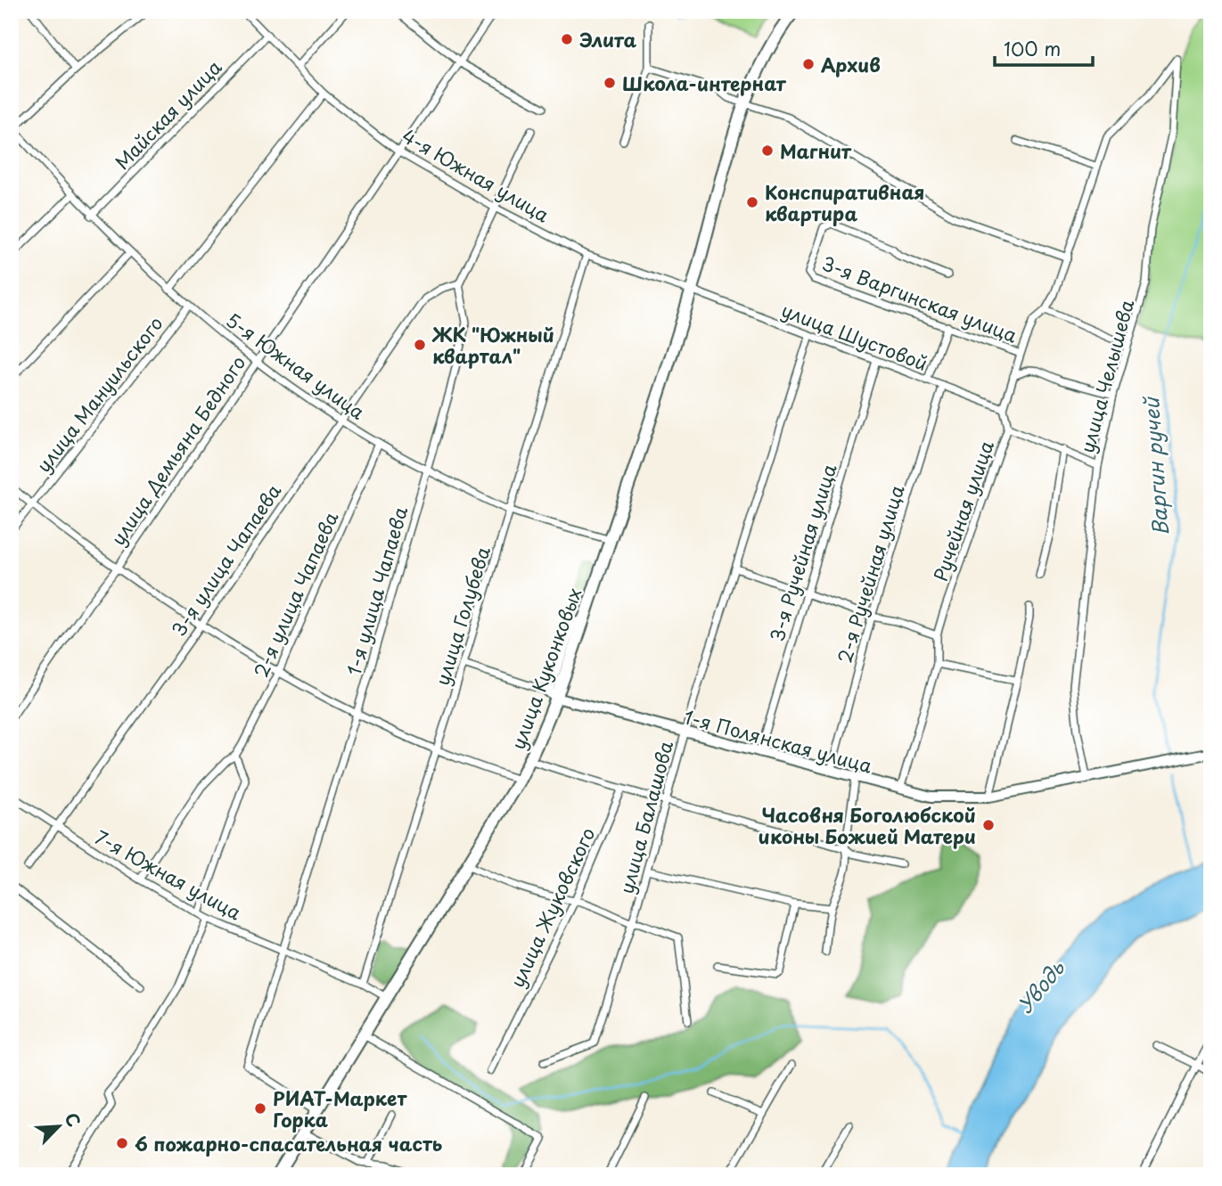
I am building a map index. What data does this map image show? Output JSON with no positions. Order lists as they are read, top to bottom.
{
  "streets": {
    "main road": ["улица Куконковых"],
    "street": [
      "Майская улица",
      "4-я Южная улица",
      "3-я Варгинская улица",
      "улица Шустовой",
      "5-я Южная улица",
      "улица Челышева",
      "улица Мануильского",
      "улица Демьяна Бедного",
      "Ручейная улица",
      "3-я Ручейная улица",
      "3-я улица Чапаева",
      "2-я Ручейная улица",
      "1-я улица Чапаева",
      "2-я улица Чапаева",
      "улица Голубева",
      "1-я Полянская улица",
      "улица Балашова",
      "7-я Южная улица",
      "улица Жуковского"
    ]
  },
  "crossings": [
    ["Майская улица", "4-я Южная улица"],
    ["Майская улица", "5-я Южная улица"],
    ["4-я Южная улица", "улица Шустовой"],
    ["4-я Южная улица", "улица Демьяна Бедного"],
    ["4-я Южная улица", "улица Голубева"],
    ["4-я Южная улица", "улица Куконковых"],
    ["3-я Варгинская улица", "улица Челышева"],
    ["улица Шустовой", "Ручейная улица"],
    ["улица Шустовой", "3-я Ручейная улица"],
    ["улица Шустовой", "2-я Ручейная улица"],
    ["улица Шустовой", "улица Куконковых"],
    ["улица Шустовой", "улица Балашова"],
    ["5-я Южная улица", "улица Мануильского"],
    ["5-я Южная улица", "улица Демьяна Бедного"],
    ["5-я Южная улица", "3-я улица Чапаева"],
    ["5-я Южная улица", "1-я улица Чапаева"],
    ["5-я Южная улица", "2-я улица Чапаева"],
    ["5-я Южная улица", "улица Голубева"],
    ["5-я Южная улица", "улица Куконковых"],
    ["улица Челышева", "1-я Полянская улица"],
    ["Ручейная улица", "1-я Полянская улица"],
    ["3-я Ручейная улица", "1-я Полянская улица"],
    ["3-я улица Чапаева", "1-я улица Чапаева"],
    ["3-я улица Чапаева", "7-я Южная улица"],
    ["2-я Ручейная улица", "1-я Полянская улица"],
    ["1-я улица Чапаева", "улица Куконковых"],
    ["1-я улица Чапаева", "7-я Южная улица"],
    ["2-я улица Чапаева", "7-я Южная улица"],
    ["улица Голубева", "7-я Южная улица"],
    ["улица Куконковых", "1-я Полянская улица"],
    ["улица Куконковых", "7-я Южная улица"],
    ["1-я Полянская улица", "улица Балашова"]
  ],
  "water": ["Варгин ручей", "Уводь"],
  "places": [
    "Элита",
    "Архив",
    "Школа-интернат",
    "Магнит",
    "Конспиративная квартира",
    "ЖК \"Южный квартал\"",
    "Часовня Боголюбской иконы Божией Матери",
    "РИАТ-Маркет Горка",
    "6 пожарно-спасательная часть"
  ],
  "scale_bar": "100 m",
  "north": "top right"
}
